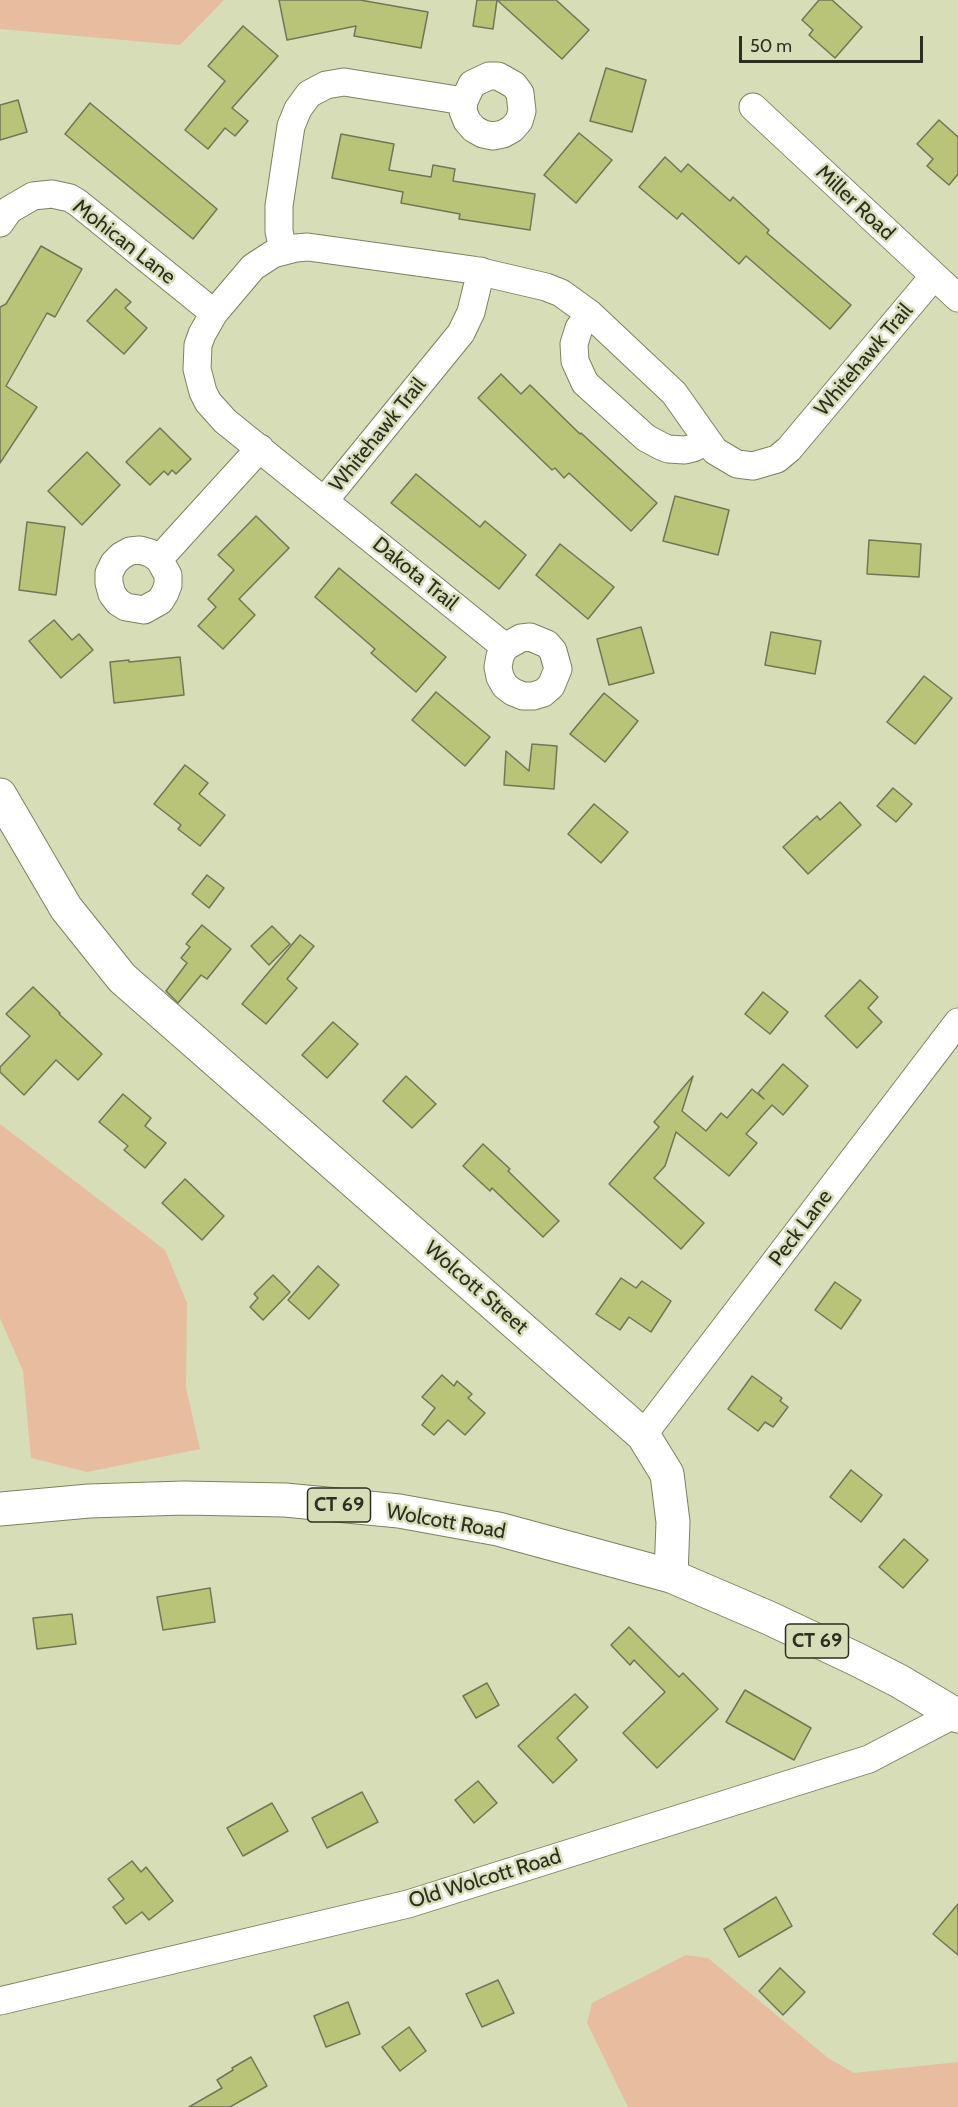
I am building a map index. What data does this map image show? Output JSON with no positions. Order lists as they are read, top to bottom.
{
  "streets": {
    "main road": ["Wolcott Street", "CT 69", "Wolcott Road"],
    "street": [
      "Miller Road",
      "Mohican Lane",
      "Whitehawk Trail",
      "Dakota Trail",
      "Peck Lane",
      "Old Wolcott Road"
    ]
  },
  "crossings": [
    ["Miller Road", "Whitehawk Trail"],
    ["Mohican Lane", "Whitehawk Trail"],
    ["Whitehawk Trail", "Dakota Trail"],
    ["Peck Lane", "Wolcott Street"],
    ["Wolcott Street", "CT 69"],
    ["Wolcott Street", "Wolcott Road"],
    ["CT 69", "Wolcott Road"],
    ["CT 69", "Old Wolcott Road"]
  ],
  "scale_bar": "50 m"
}
